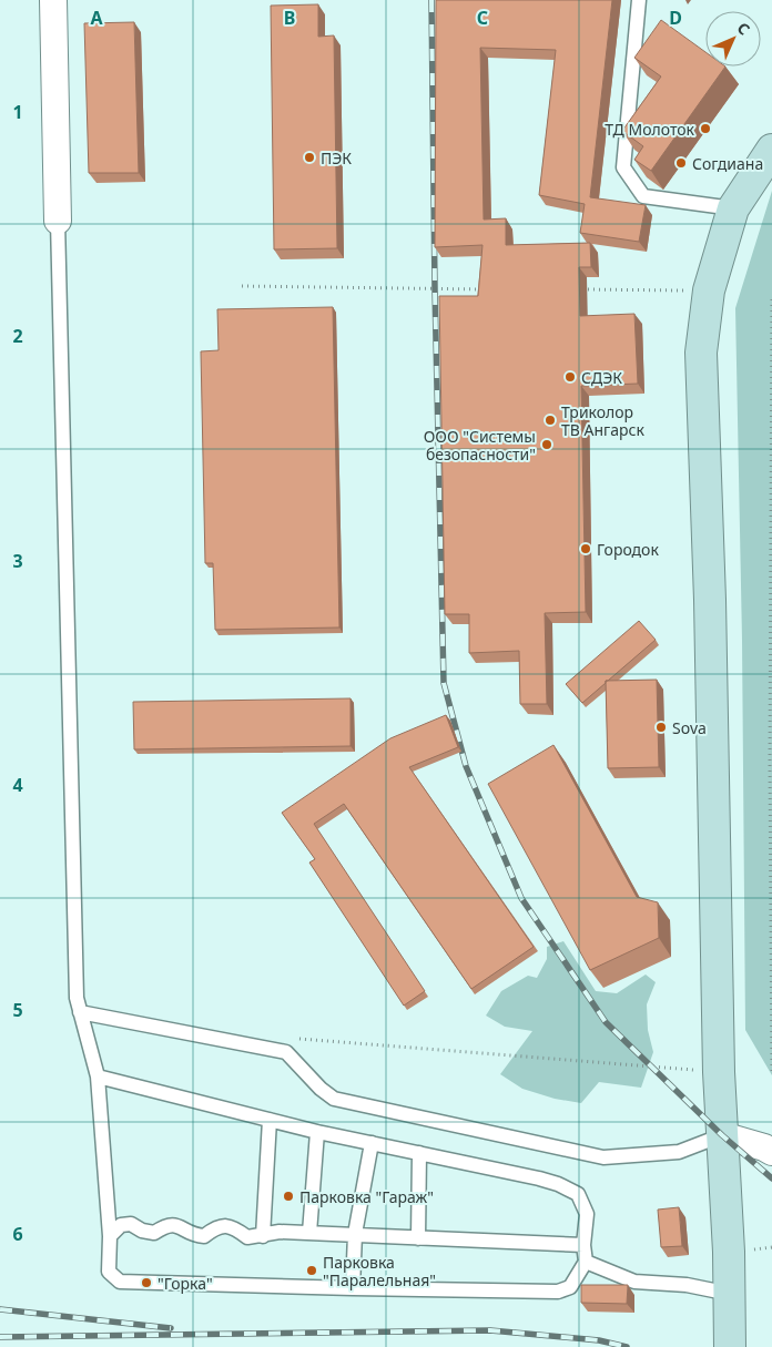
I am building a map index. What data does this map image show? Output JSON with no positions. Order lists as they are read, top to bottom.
{
  "places": [
    "ТД Молоток",
    "ПЭК",
    "Согдиана",
    "СДЭК",
    "Триколор ТВ Ангарск",
    "ООО \"Системы безопасности\"",
    "Городок",
    "Sova",
    "Парковка \"Гараж\"",
    "Парковка \"Паралельная\"",
    "\"Горка\""
  ],
  "north": "top right",
  "grid": {
    "columns": [
      "A",
      "B",
      "C",
      "D"
    ],
    "rows": [
      "1",
      "2",
      "3",
      "4",
      "5",
      "6"
    ]
  }
}
